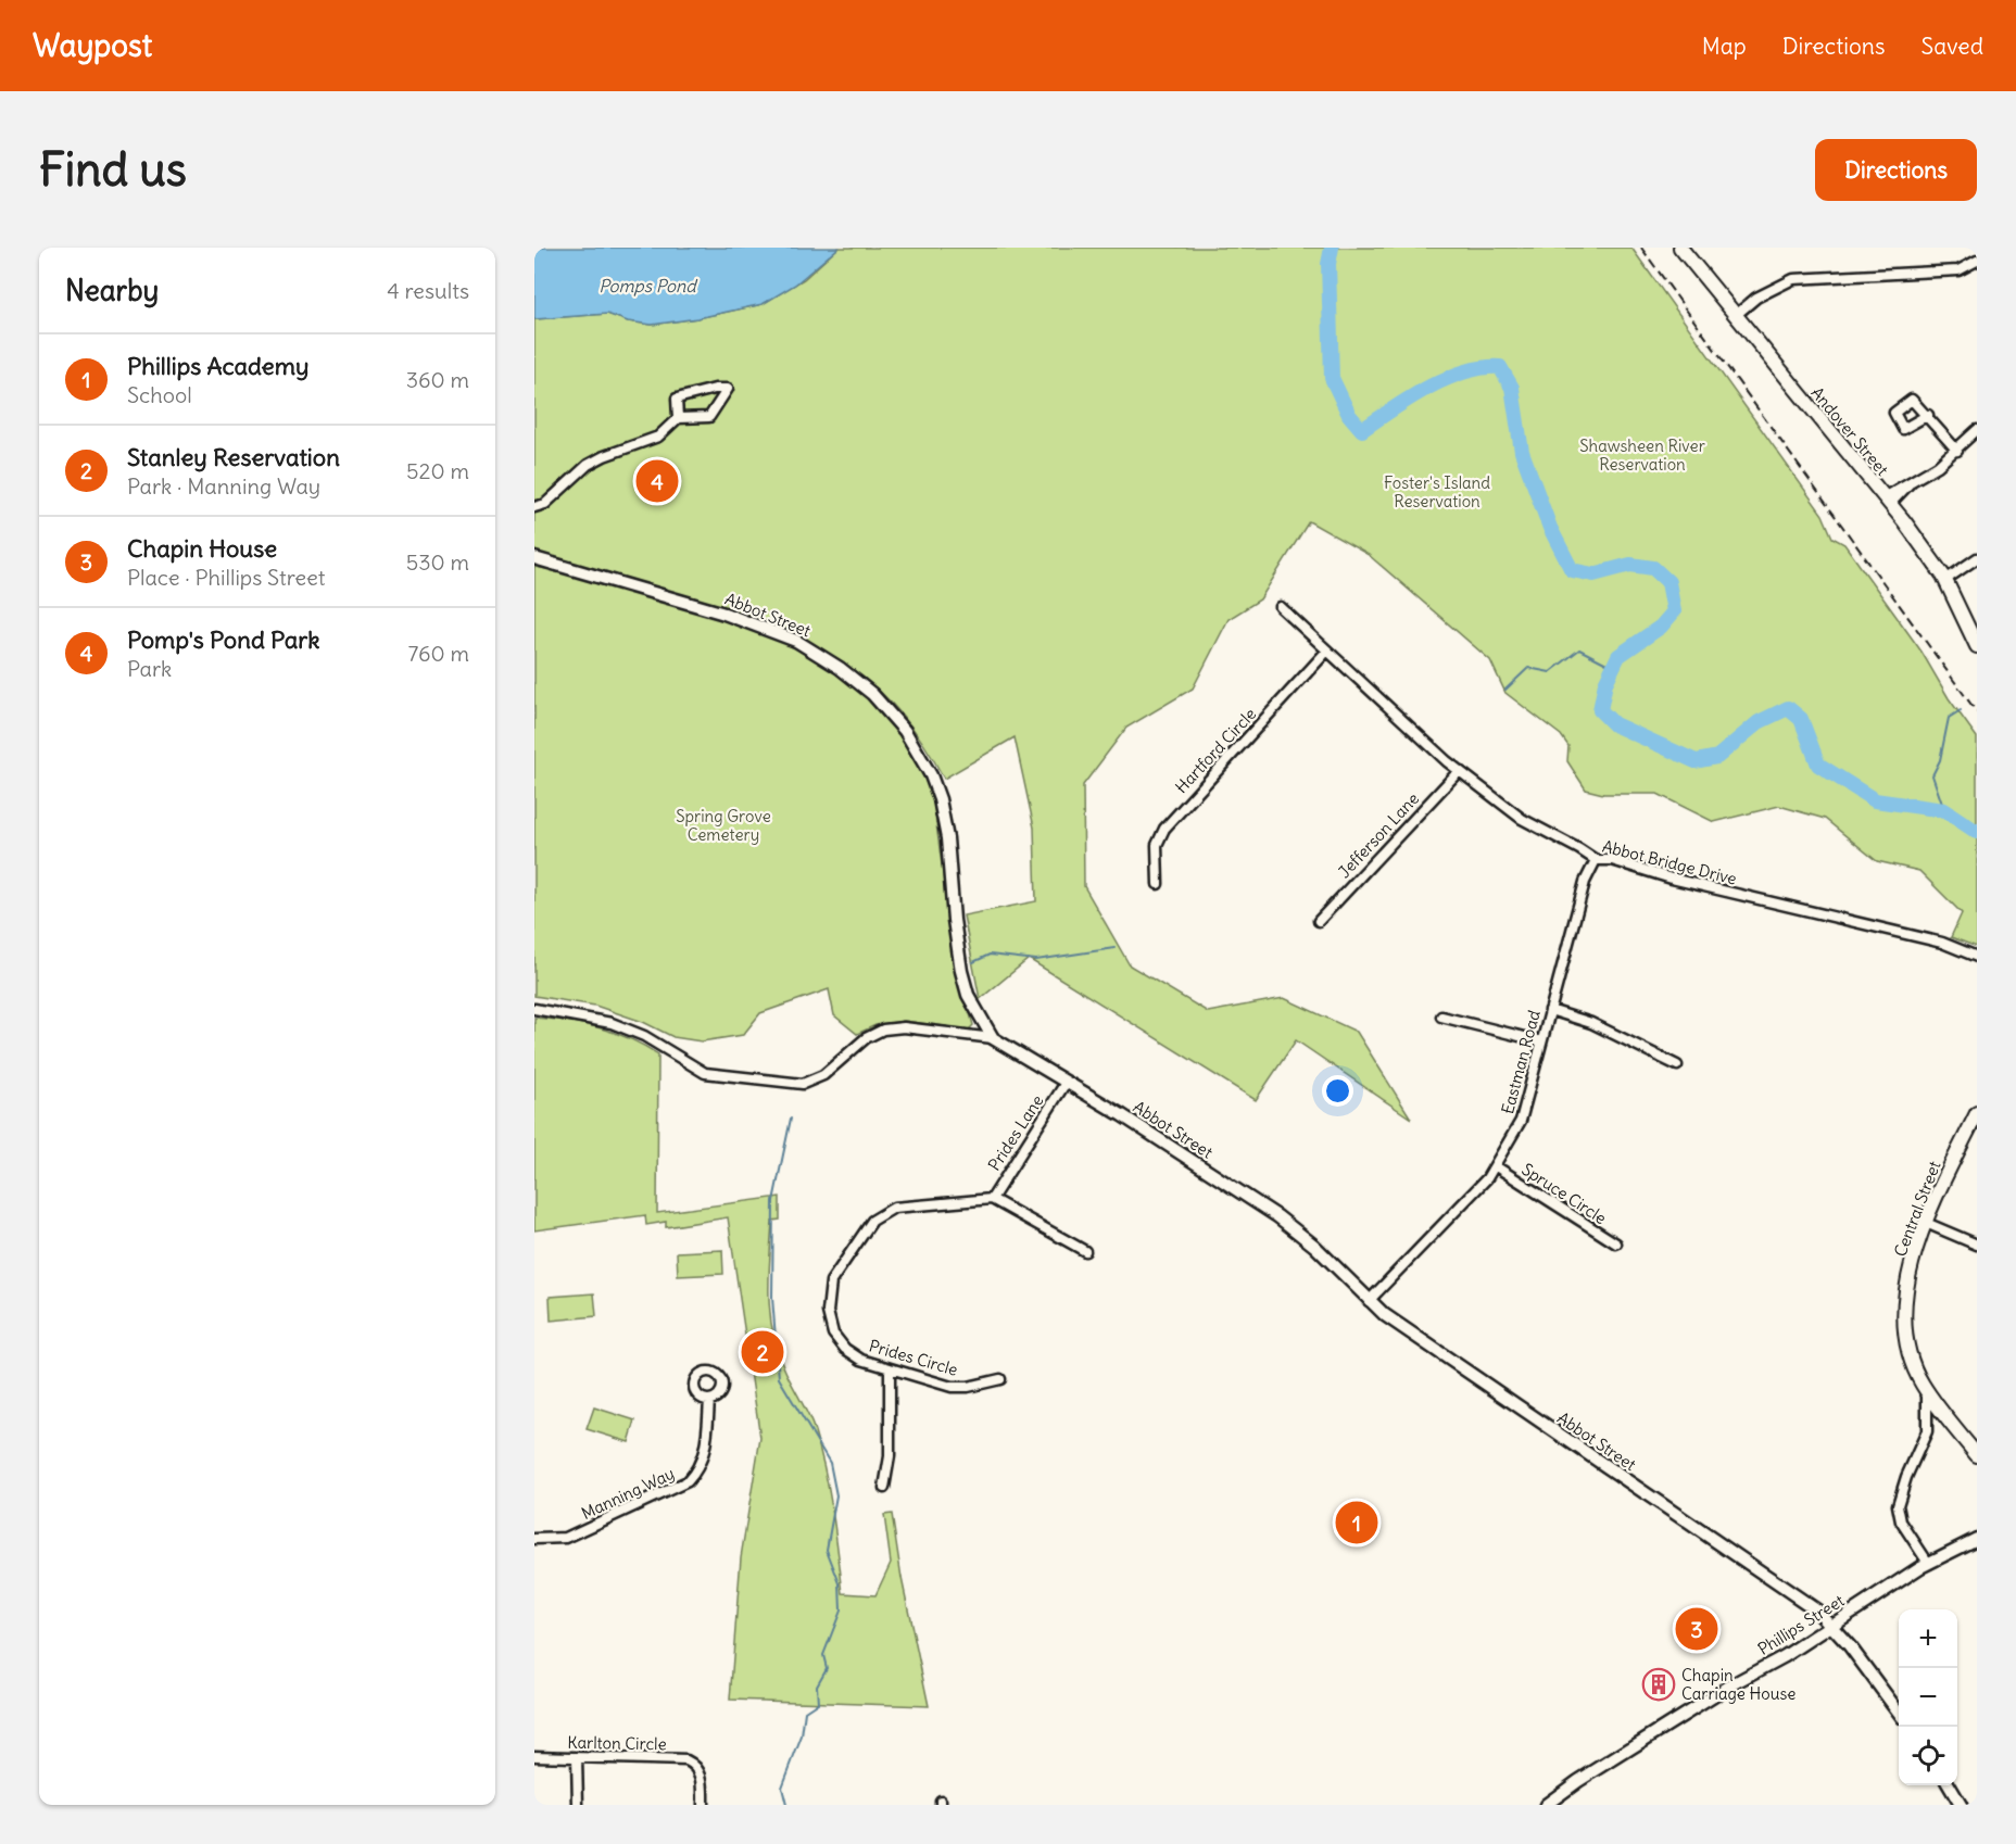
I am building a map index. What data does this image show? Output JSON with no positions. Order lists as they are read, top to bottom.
{
  "streets": {
    "main road": ["Andover Street", "Central Street"],
    "street": [
      "Abbot Street",
      "Hartford Circle",
      "Jefferson Lane",
      "Abbot Bridge Drive",
      "Eastman Road",
      "Prides Lane",
      "Spruce Circle",
      "Prides Circle",
      "Manning Way",
      "Phillips Street",
      "Karlton Circle"
    ]
  },
  "crossings": [
    ["Abbot Street", "Eastman Road"],
    ["Abbot Street", "Prides Lane"],
    ["Abbot Street", "Phillips Street"],
    ["Hartford Circle", "Abbot Bridge Drive"],
    ["Jefferson Lane", "Abbot Bridge Drive"],
    ["Abbot Bridge Drive", "Eastman Road"],
    ["Eastman Road", "Spruce Circle"],
    ["Prides Lane", "Prides Circle"]
  ],
  "water": ["Pomps Pond"],
  "parks": ["Shawsheen River Reservation", "Foster's Island Reservation", "Spring Grove Cemetery"],
  "places": {
    "building": ["Chapin Carriage House"]
  },
  "page": {
    "header": "Waypost",
    "nav": ["Map", "Directions", "Saved"],
    "buttons": "Directions",
    "title": "Find us",
    "heading": ["Nearby", "4 results"],
    "list": [
      {
        "mark": "1",
        "name": "Phillips Academy",
        "note": "School",
        "value": "360 m"
      },
      {
        "mark": "2",
        "name": "Stanley Reservation",
        "note": "Park · Manning Way",
        "value": "520 m"
      },
      {
        "mark": "3",
        "name": "Chapin House",
        "note": "Place · Phillips Street",
        "value": "530 m"
      },
      {
        "mark": "4",
        "name": "Pomp's Pond Park",
        "note": "Park",
        "value": "760 m"
      }
    ],
    "pins": [
      "4",
      "2",
      "1",
      "3"
    ],
    "map_buttons": ["+", "−"]
  }
}
